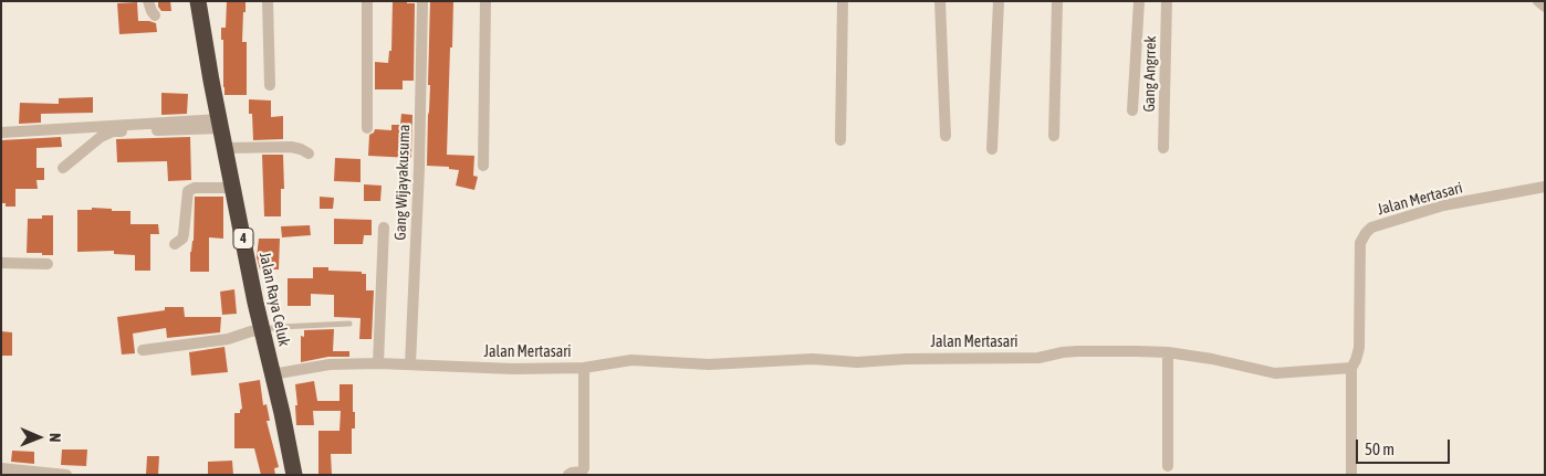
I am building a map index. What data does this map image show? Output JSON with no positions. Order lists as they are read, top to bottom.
{
  "streets": {
    "highway": ["4", "Jalan Raya Celuk"],
    "street": ["Gang Angrrek", "Gang Wijayakusuma", "Jalan Mertasari"]
  },
  "crossings": [
    ["Gang Wijayakusuma", "Jalan Mertasari"],
    ["Jalan Mertasari", "Jalan Raya Celuk"]
  ],
  "scale_bar": "50 m",
  "north": "right"
}
